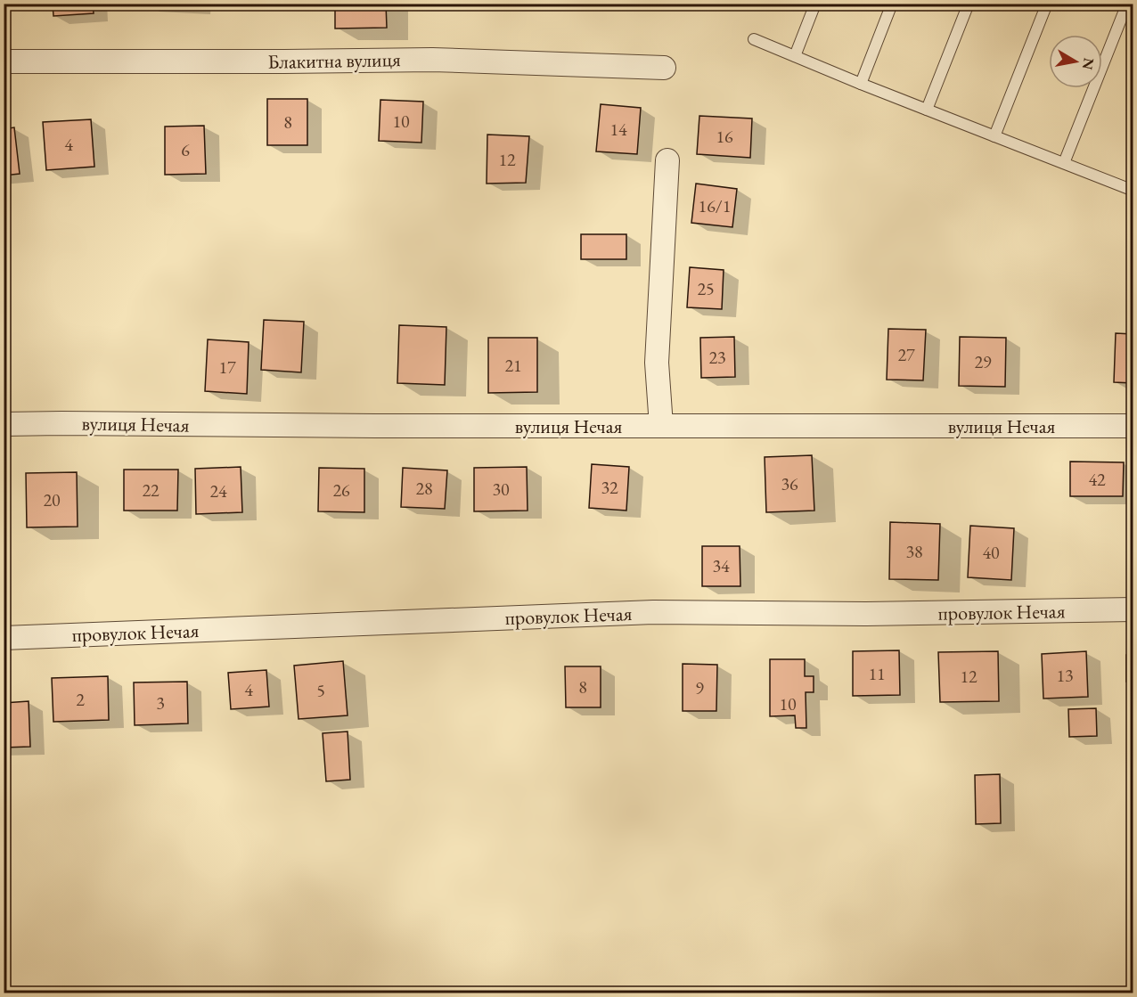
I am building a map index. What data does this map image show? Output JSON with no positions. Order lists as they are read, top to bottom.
{
  "streets": {
    "street": ["Блакитна вулиця", "вулиця Нечая", "провулок Нечая"]
  },
  "house_numbers": [
    "10",
    "8",
    "14",
    "16",
    "4",
    "6",
    "12",
    "16/1",
    "25",
    "27",
    "23",
    "29",
    "21",
    "17",
    "42",
    "36",
    "32",
    "28",
    "30",
    "22",
    "26",
    "24",
    "20",
    "38",
    "40",
    "34",
    "11",
    "13",
    "12",
    "8",
    "9",
    "4",
    "5",
    "2",
    "3",
    "10"
  ],
  "north": "right"
}
